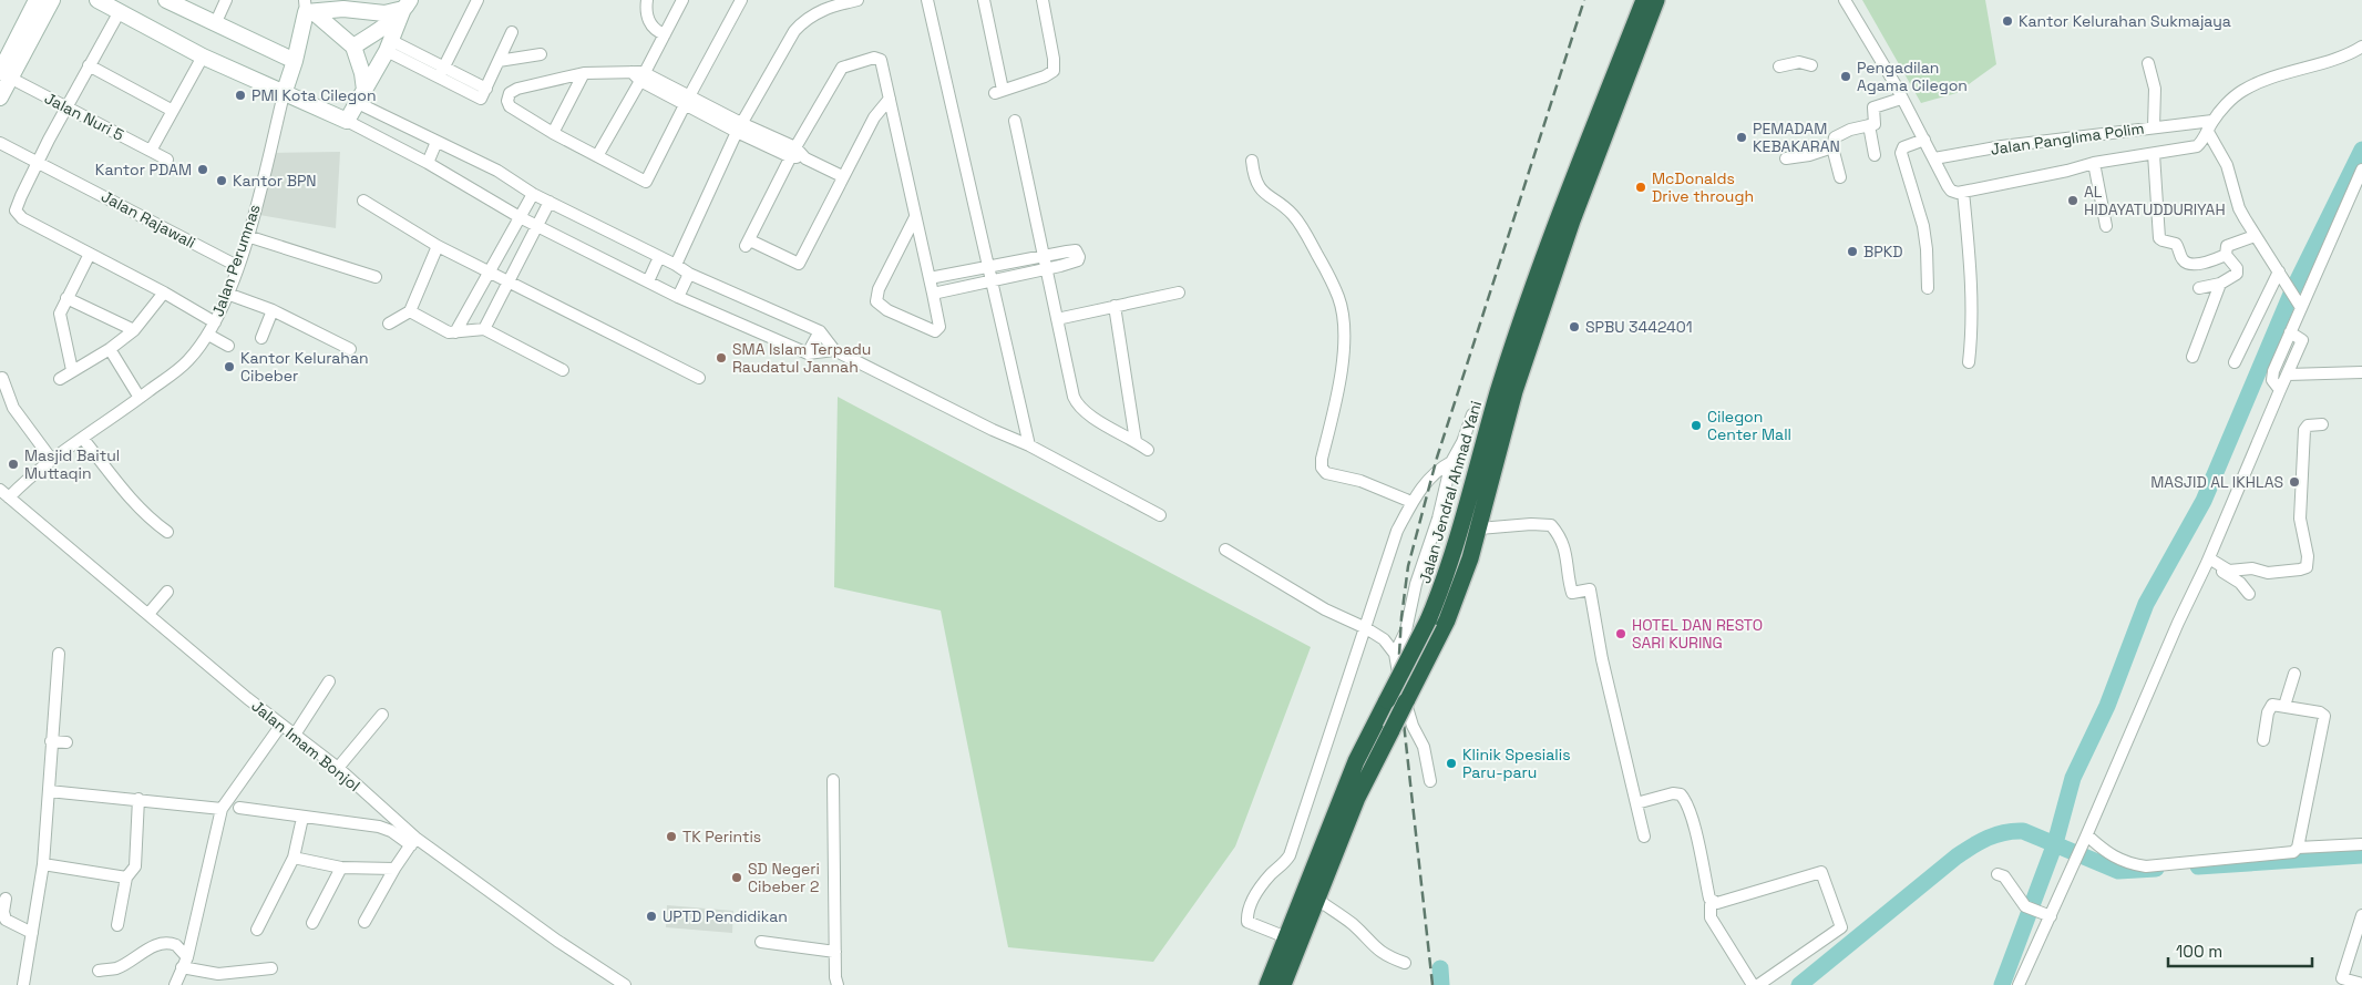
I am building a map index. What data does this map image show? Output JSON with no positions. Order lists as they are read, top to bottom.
{
  "streets": {
    "highway": ["Jalan Jendral Ahmad Yani"],
    "street": [
      "Jalan Nuri 5",
      "Jalan Panglima Polim",
      "Jalan Rajawali",
      "Jalan Perumnas",
      "Jalan Imam Bonjol"
    ]
  },
  "crossings": [
    ["Jalan Rajawali", "Jalan Perumnas"],
    ["Jalan Perumnas", "Jalan Imam Bonjol"]
  ],
  "places": [
    "Kantor Kelurahan Sukmajaya",
    "Pengadilan Agama Cilegon",
    "PMI Kota Cilegon",
    "PEMADAM KEBAKARAN",
    "Kantor PDAM",
    "Kantor BPN",
    "McDonalds Drive through",
    "AL HIDAYATUDDURIYAH",
    "BPKD",
    "SPBU 3442401",
    "SMA Islam Terpadu Raudatul Jannah",
    "Kantor Kelurahan Cibeber",
    "Cilegon Center Mall",
    "Masjid Baitul Muttaqin",
    "MASJID AL IKHLAS",
    "HOTEL DAN RESTO SARI KURING",
    "Klinik Spesialis Paru-paru",
    "TK Perintis",
    "SD Negeri Cibeber 2",
    "UPTD Pendidikan"
  ],
  "scale_bar": "100 m"
}
